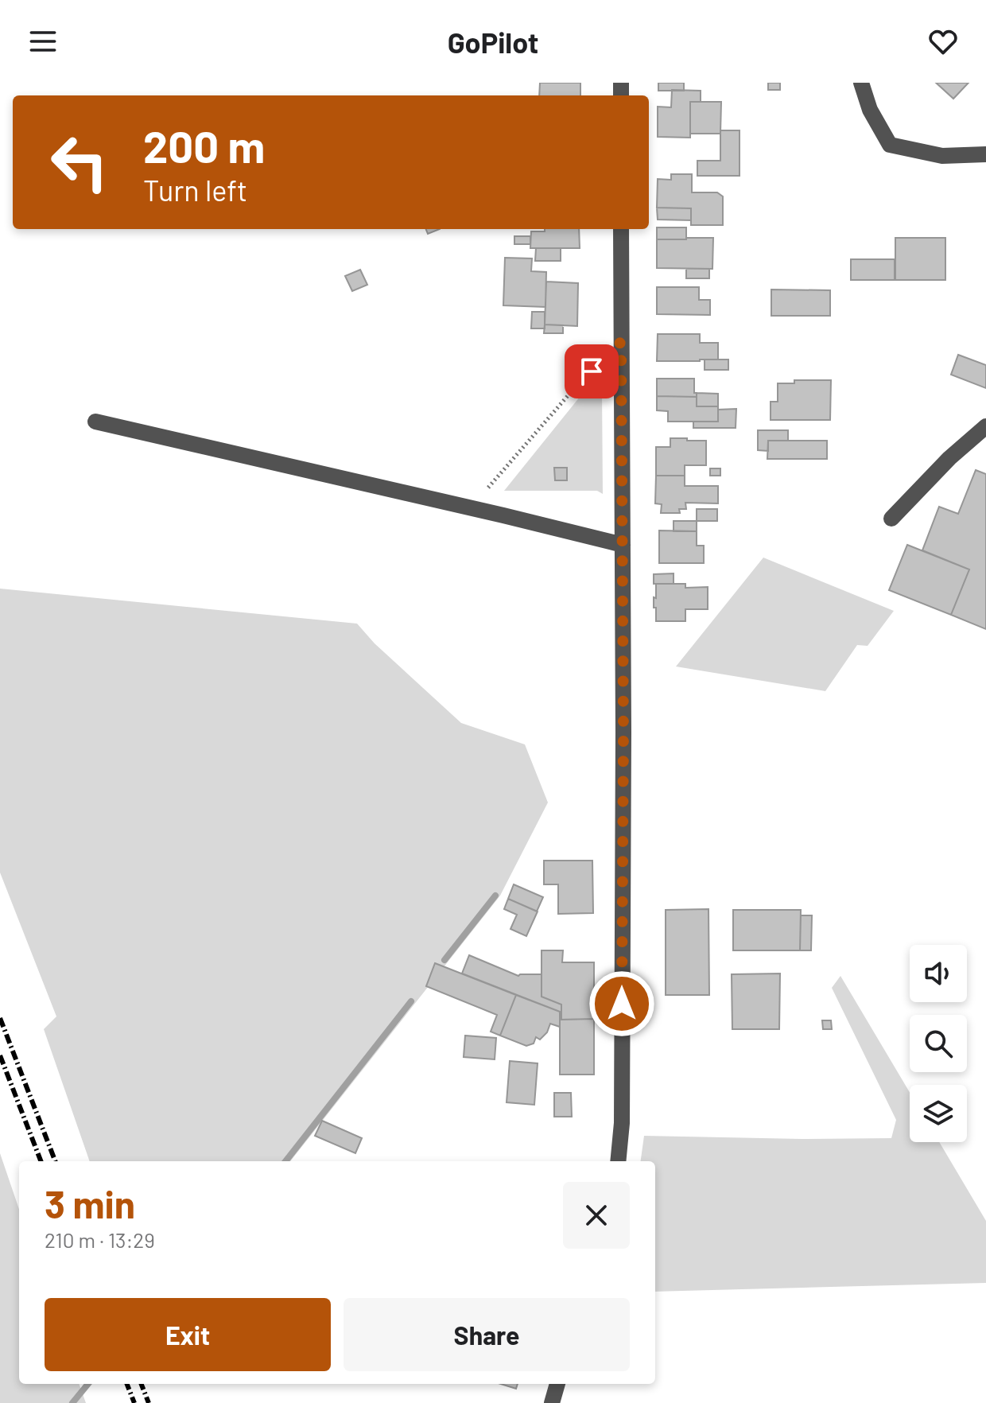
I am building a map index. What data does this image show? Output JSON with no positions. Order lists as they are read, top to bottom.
{
  "page": {
    "header": "GoPilot",
    "turn": ["200 m", "Turn left"],
    "heading": ["3 min", "210 m · 13:29"],
    "buttons": ["Exit", "Share"]
  }
}
